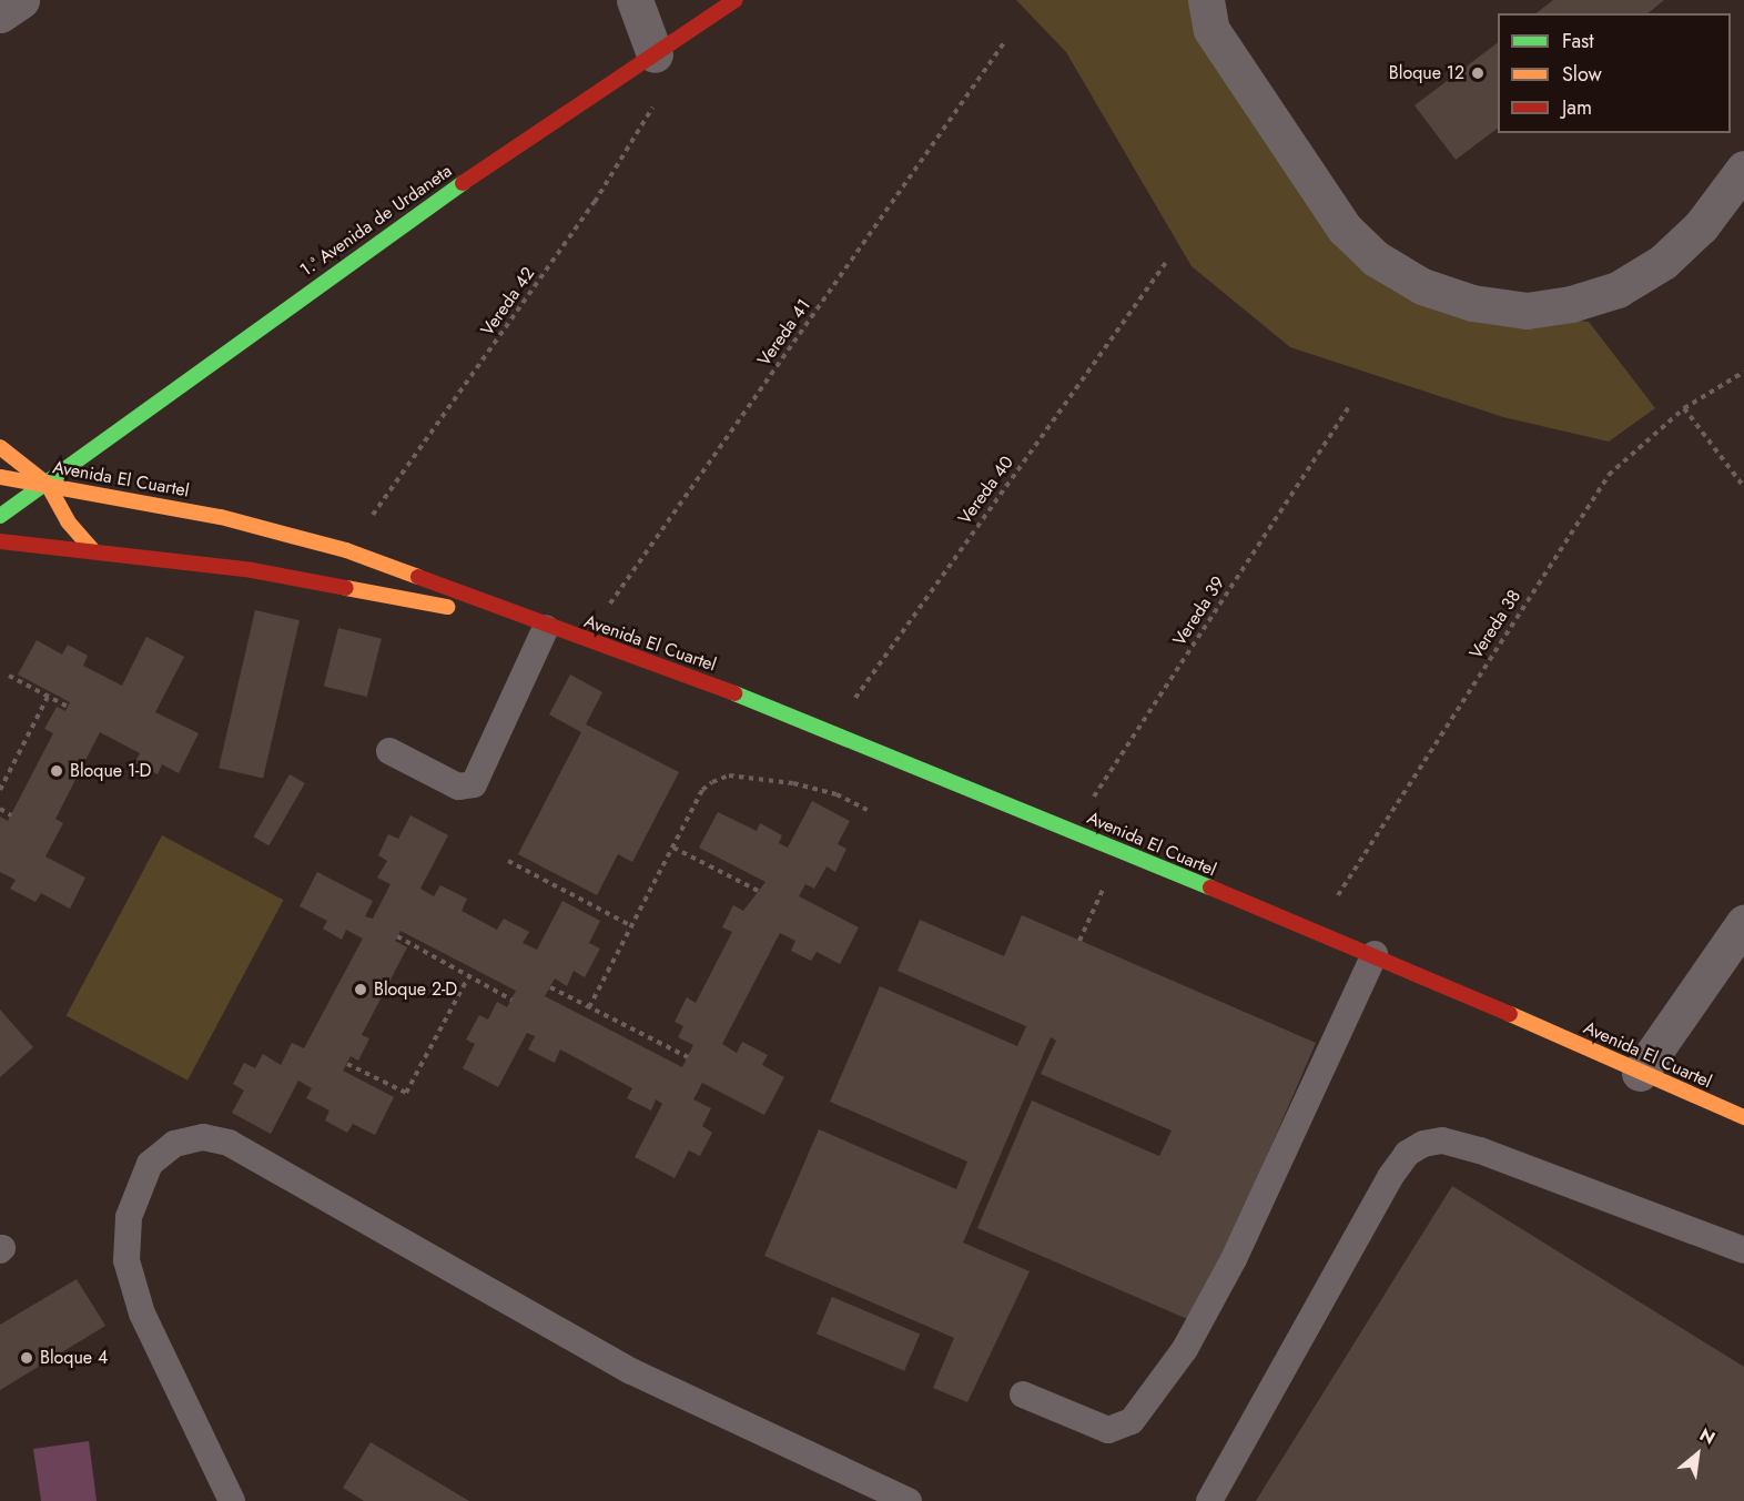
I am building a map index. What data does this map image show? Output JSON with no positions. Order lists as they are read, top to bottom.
{
  "streets": {
    "main road": ["1.ª Avenida de Urdaneta", "Avenida El Cuartel"],
    "path": [
      "Vereda 42",
      "Vereda 41",
      "Vereda 40",
      "Vereda 39",
      "Vereda 38"
    ]
  },
  "crossings": [
    ["1.ª Avenida de Urdaneta", "Vereda 42"],
    ["1.ª Avenida de Urdaneta", "Avenida El Cuartel"],
    ["Vereda 42", "Avenida El Cuartel"],
    ["Vereda 41", "Avenida El Cuartel"],
    ["Avenida El Cuartel", "Vereda 40"],
    ["Avenida El Cuartel", "Vereda 39"],
    ["Avenida El Cuartel", "Vereda 38"]
  ],
  "places": [
    "Bloque 12",
    "Bloque 1-D",
    "Bloque 2-D",
    "Bloque 4"
  ],
  "legend": ["Fast", "Slow", "Jam"],
  "north": "top right"
}
